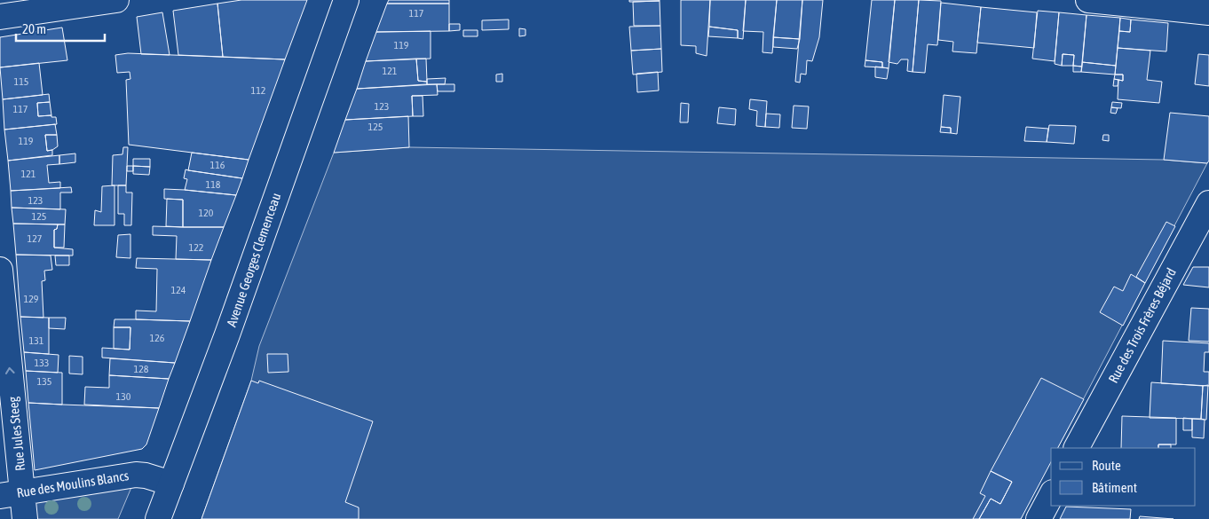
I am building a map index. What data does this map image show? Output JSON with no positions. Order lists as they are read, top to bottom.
{
  "streets": {
    "street": [
      "Avenue Georges Clemenceau",
      "Rue des Trois Frères Béjard",
      "Rue Jules Steeg",
      "Rue des Moulins Blancs"
    ]
  },
  "crossings": [
    ["Avenue Georges Clemenceau", "Rue des Moulins Blancs"],
    ["Rue Jules Steeg", "Rue des Moulins Blancs"]
  ],
  "one_way": ["Rue Jules Steeg"],
  "house_numbers": [
    "117",
    "119",
    "121",
    "115",
    "112",
    "123",
    "117",
    "125",
    "119",
    "116",
    "121",
    "118",
    "123",
    "120",
    "125",
    "127",
    "122",
    "124",
    "129",
    "126",
    "131",
    "133",
    "128",
    "135",
    "130"
  ],
  "legend": ["Route", "Bâtiment"],
  "scale_bar": "20 m"
}
